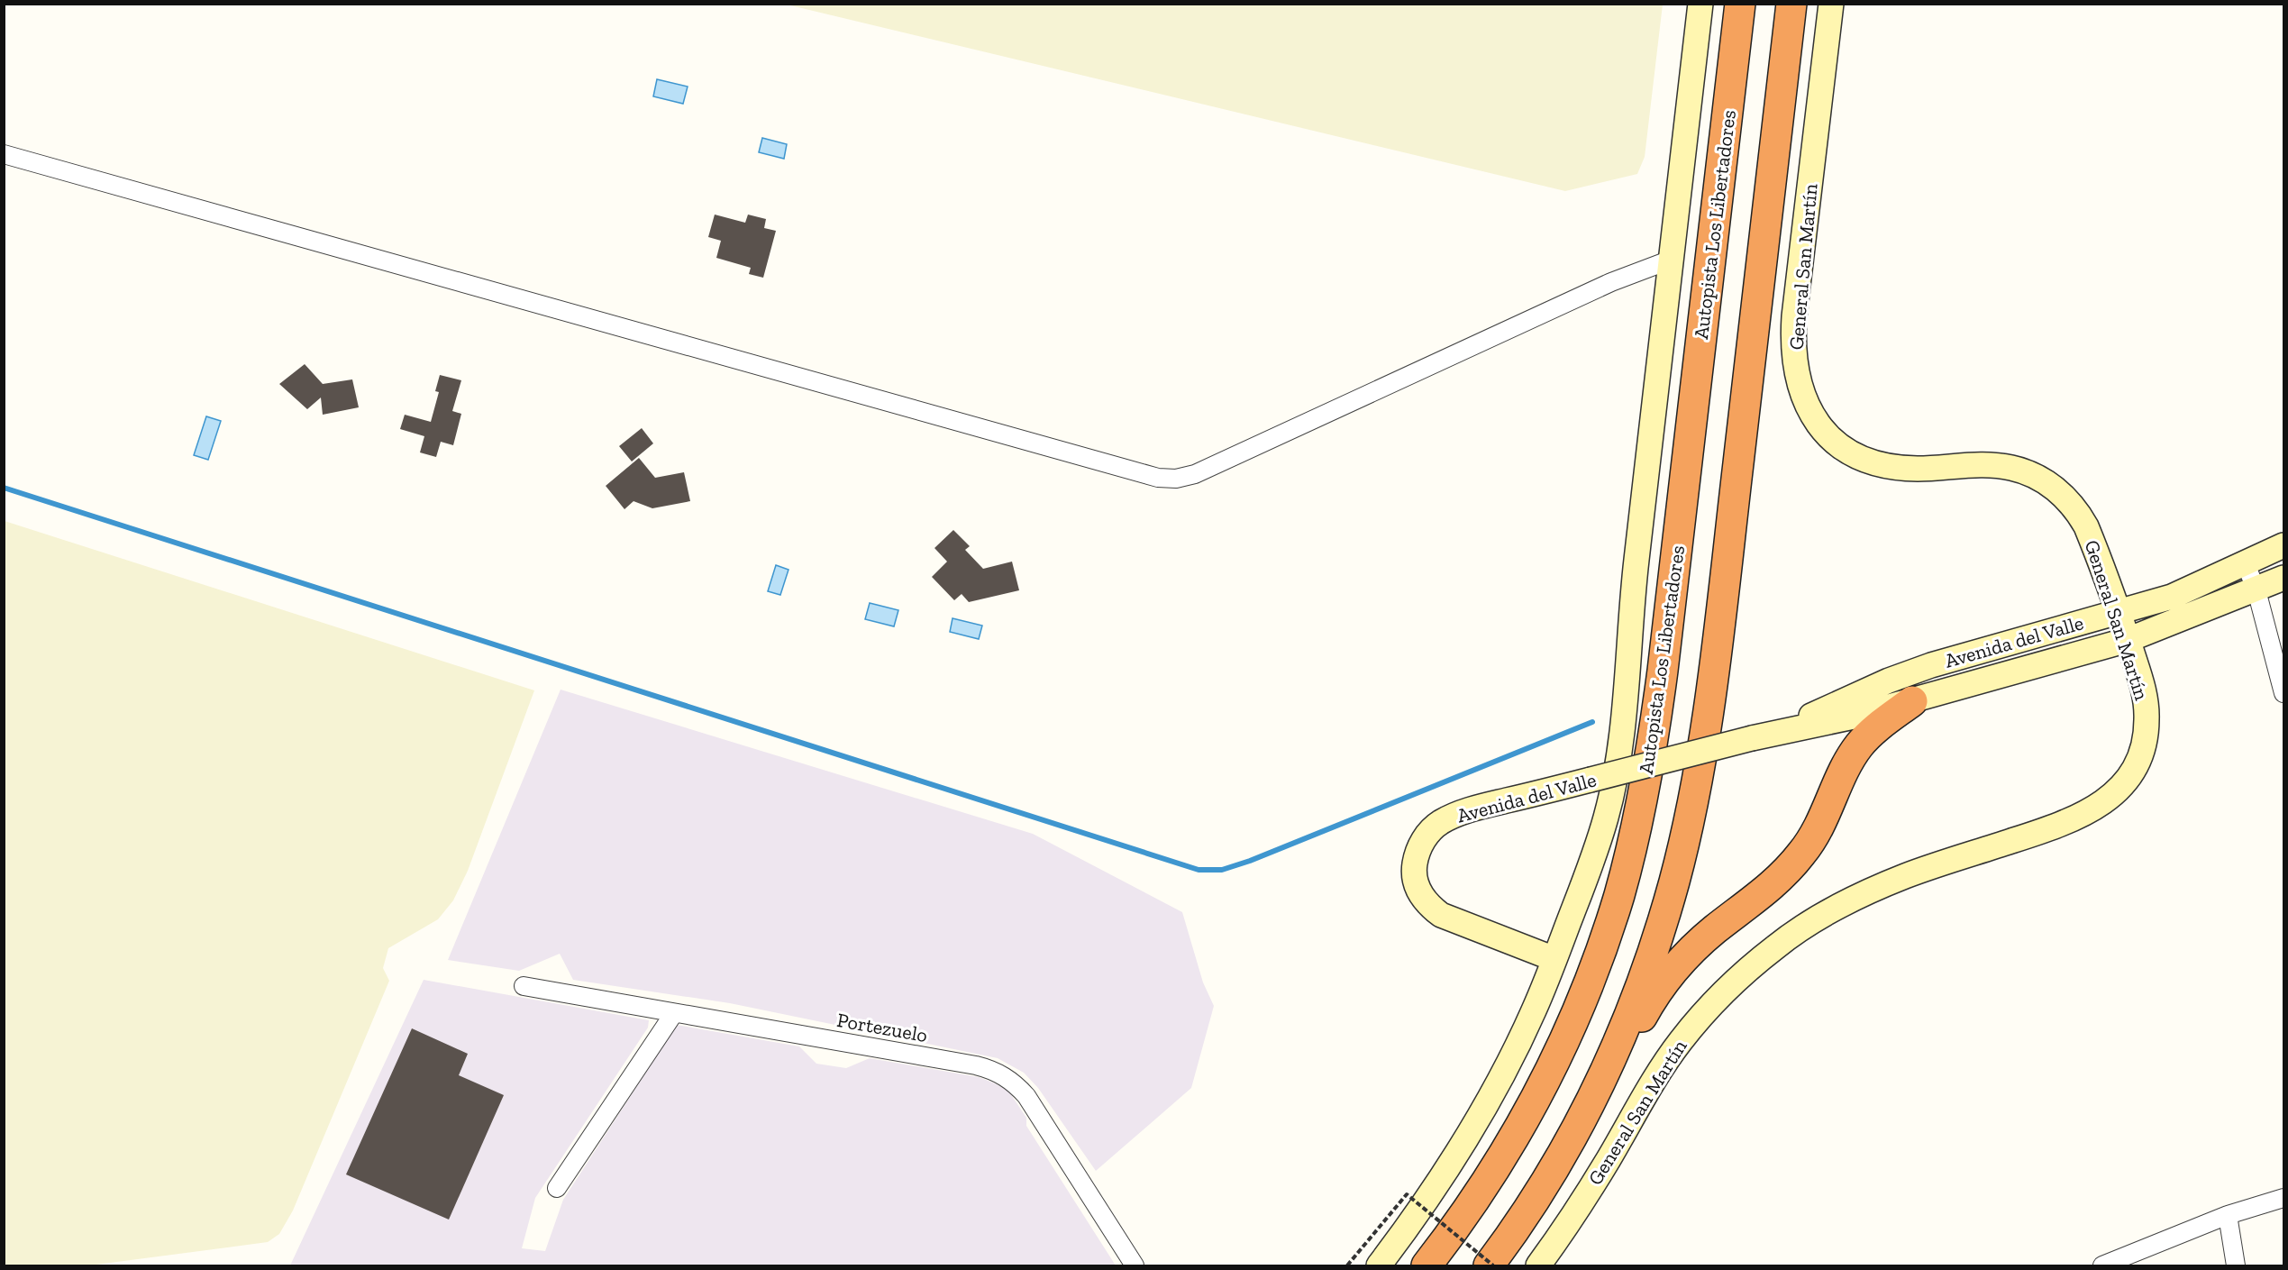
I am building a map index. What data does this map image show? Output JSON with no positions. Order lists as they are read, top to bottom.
{
  "streets": {
    "highway": ["Autopista Los Libertadores"],
    "street": ["General San Martín", "Avenida del Valle", "Portezuelo"]
  },
  "crossings": [
    ["General San Martín", "Avenida del Valle"]
  ]
}
